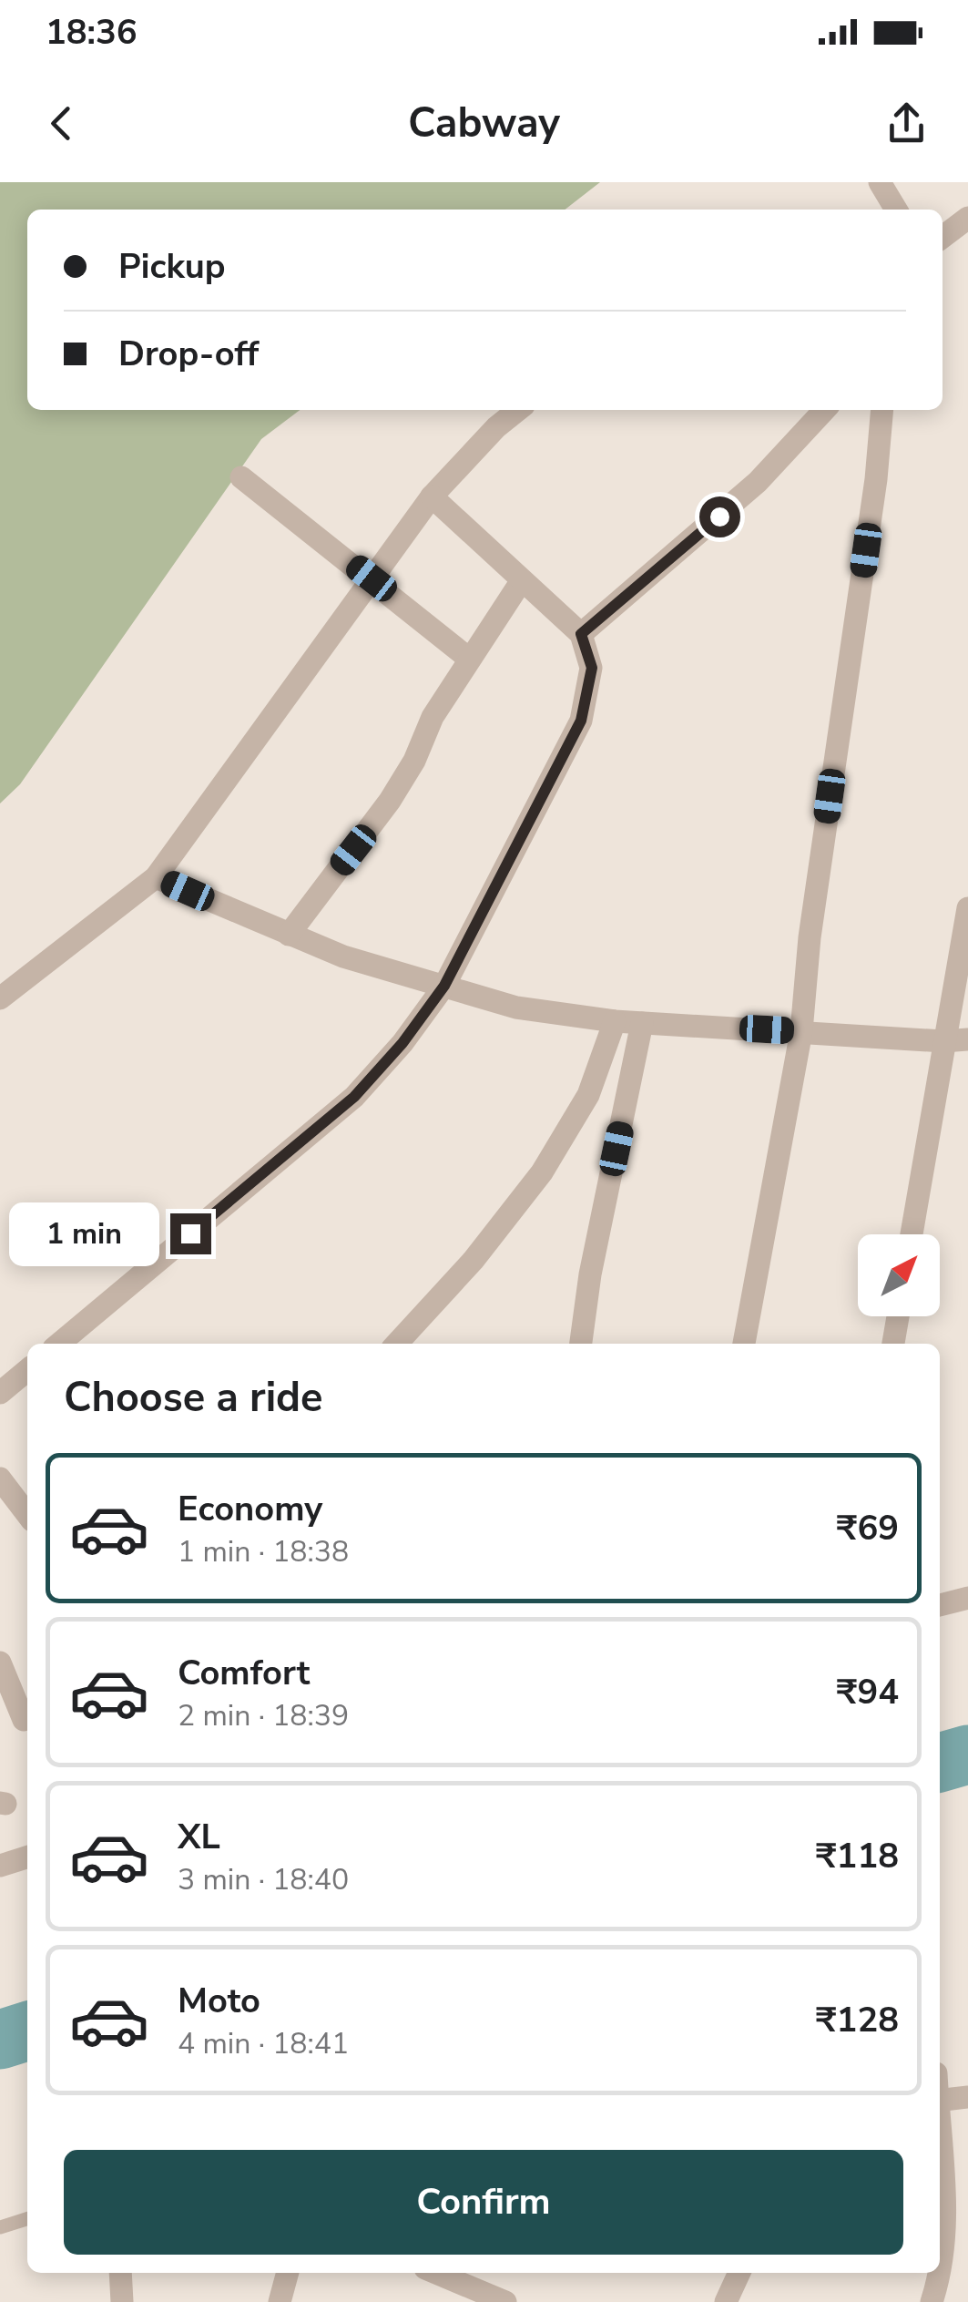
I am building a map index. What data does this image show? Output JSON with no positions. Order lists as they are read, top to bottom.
{
  "north": "top right",
  "page": {
    "status": "18:36",
    "header": "Cabway",
    "banner": ["Pickup", "Drop-off"],
    "bubble": "1 min",
    "heading": "Choose a ride",
    "list": [
      {
        "name": "Economy",
        "note": "1 min · 18:38",
        "value": "₹69"
      },
      {
        "name": "Comfort",
        "note": "2 min · 18:39",
        "value": "₹94"
      },
      {
        "name": "XL",
        "note": "3 min · 18:40",
        "value": "₹118"
      },
      {
        "name": "Moto",
        "note": "4 min · 18:41",
        "value": "₹128"
      }
    ],
    "buttons": "Confirm"
  }
}
